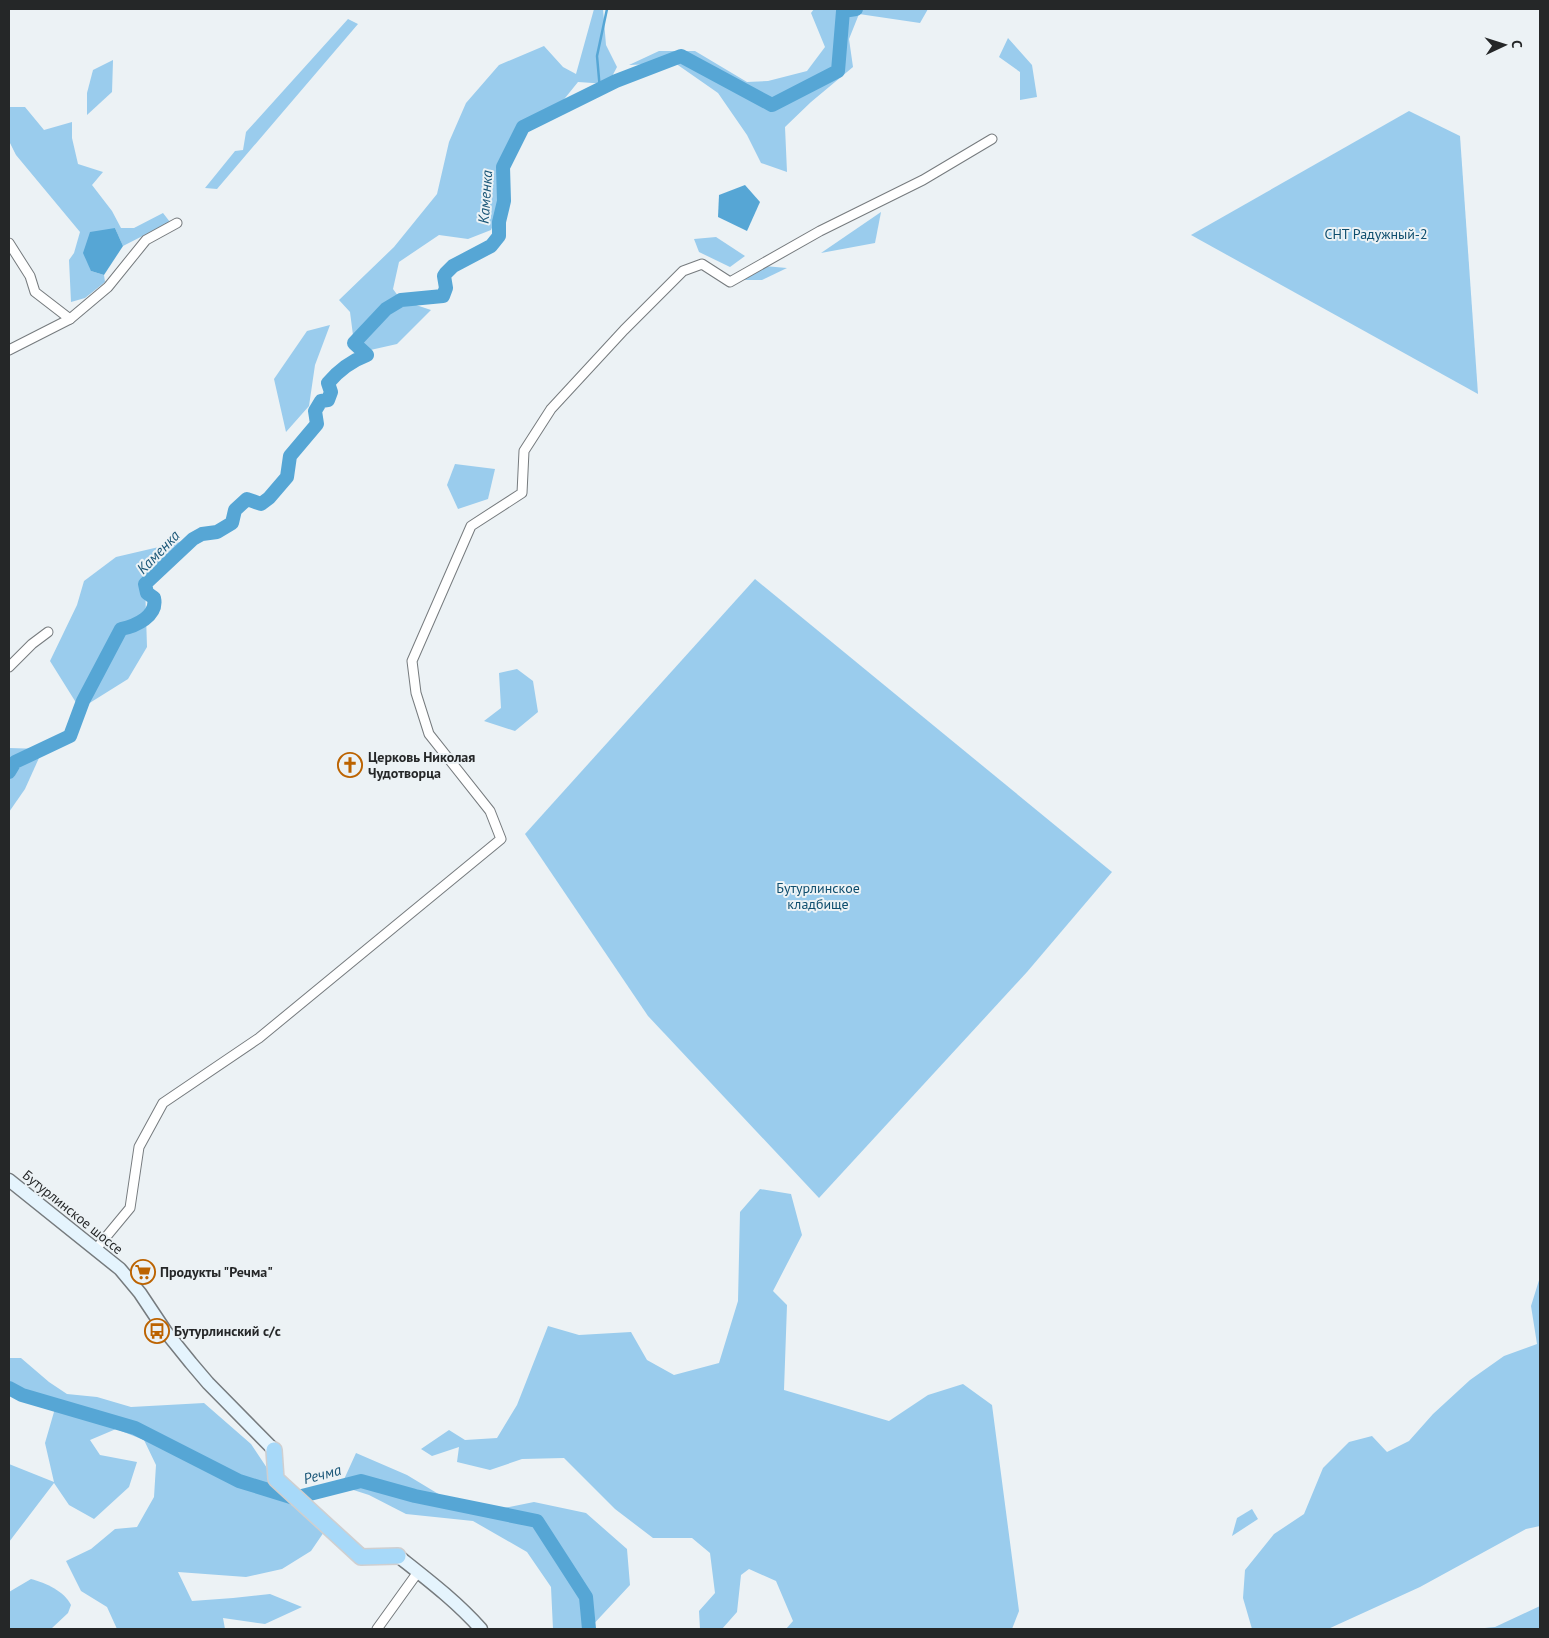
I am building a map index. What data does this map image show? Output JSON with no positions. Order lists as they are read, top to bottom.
{
  "streets": {
    "main road": ["Бутурлинское шоссе"]
  },
  "water": ["Каменка", "Речма"],
  "parks": ["СНТ Радужный-2", "Бутурлинское кладбище"],
  "places": {
    "church": ["Церковь Николая Чудотворца"],
    "supermarket": ["Продукты \"Речма\""],
    "bus stop": ["Бутурлинский с/с"]
  },
  "north": "right"
}
